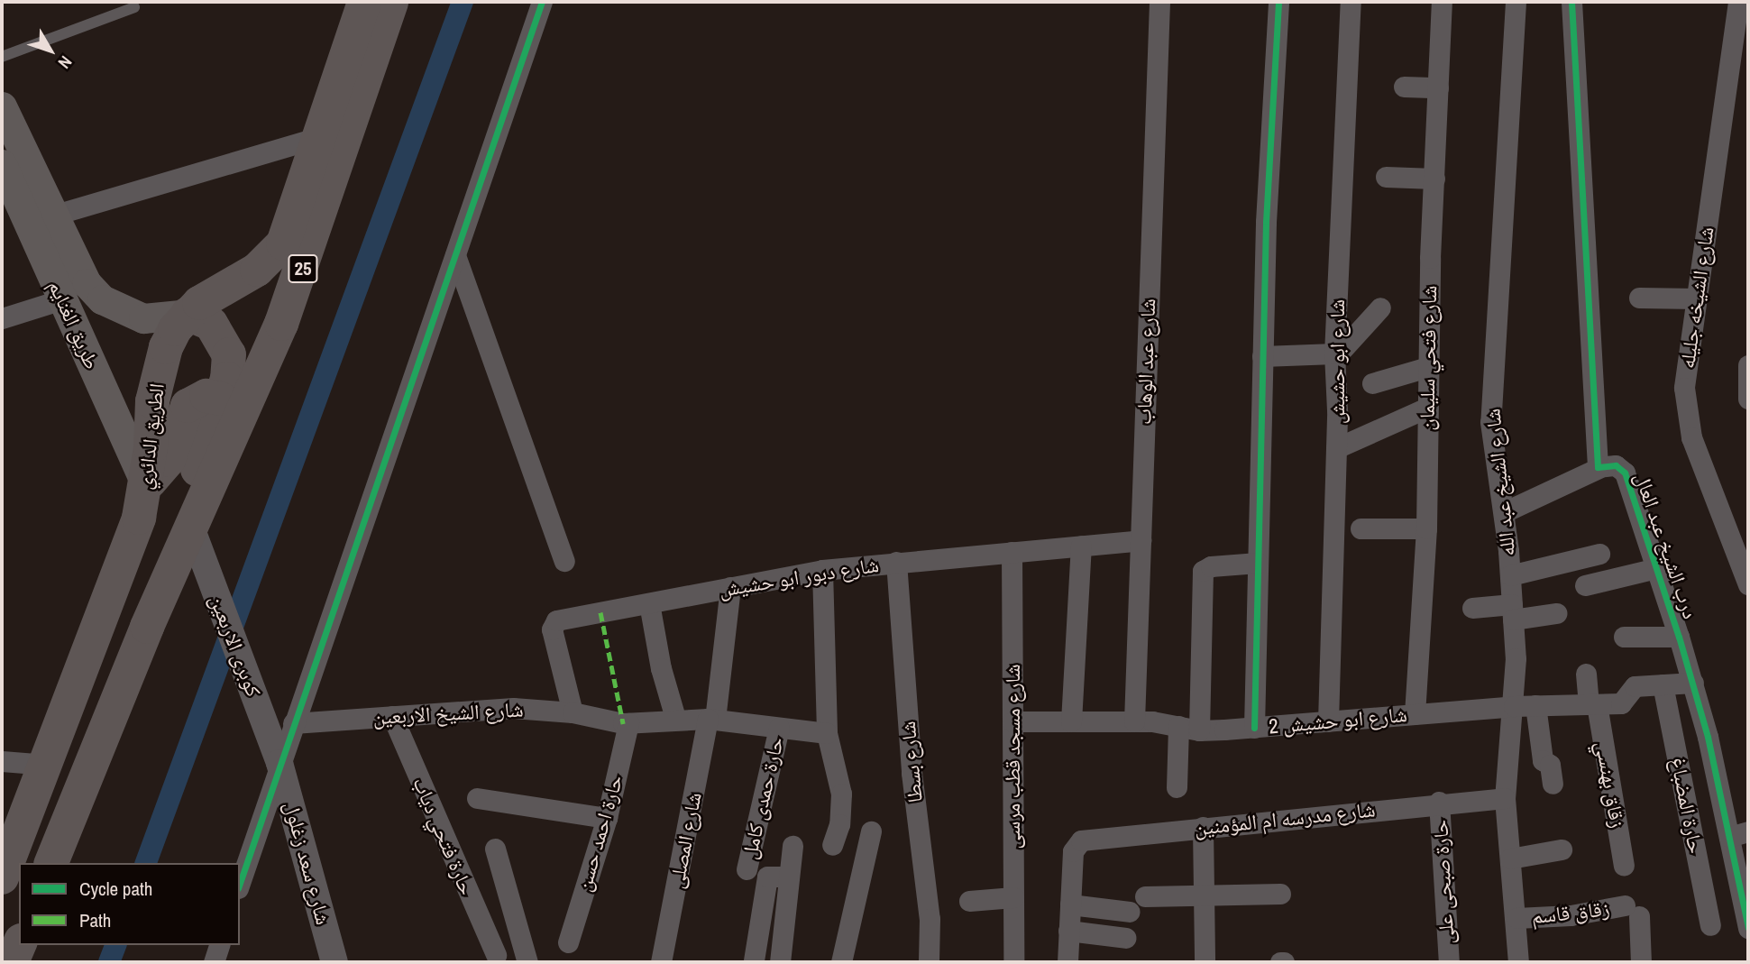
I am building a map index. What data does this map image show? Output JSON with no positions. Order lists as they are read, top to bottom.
{
  "streets": {
    "highway": ["25", "الطريق الدائري"],
    "main road": ["طريق الغنايم"],
    "street": [
      "شارع الشيخه جليله",
      "شارع فتحي سليمان",
      "شارع عبد الوهاب",
      "شارع ابو حشيش",
      "شارع الشيخ عبد الله",
      "درب الشيخ عبد العال",
      "شارع دبور ابو حشيش",
      "كوبرى الاربعين",
      "شارع الشيخ الاربعين",
      "شارع ابو حشيش 2",
      "شارع مسجد قطب مرسى",
      "شارع بسطا",
      "زقاق بهنسي",
      "حارة حمدى كامل",
      "حارة المضباغ",
      "شارع مدرسه ام المؤمنين",
      "حارة احمد حسن",
      "حارة فتحي دياب",
      "شارع المصلى",
      "شارع سعد زغلول",
      "حارة صبحى على",
      "زقاق قاسم"
    ]
  },
  "crossings": [
    ["25", "كوبرى الاربعين"],
    ["طريق الغنايم", "الطريق الدائري"],
    ["شارع فتحي سليمان", "شارع ابو حشيش 2"],
    ["شارع عبد الوهاب", "شارع دبور ابو حشيش"],
    ["شارع عبد الوهاب", "شارع ابو حشيش 2"],
    ["شارع ابو حشيش", "شارع ابو حشيش 2"],
    ["شارع الشيخ عبد الله", "شارع ابو حشيش 2"],
    ["شارع الشيخ عبد الله", "شارع مدرسه ام المؤمنين"],
    ["شارع الشيخ عبد الله", "زقاق قاسم"],
    ["شارع دبور ابو حشيش", "شارع الشيخ الاربعين"],
    ["شارع دبور ابو حشيش", "شارع مسجد قطب مرسى"],
    ["شارع دبور ابو حشيش", "شارع بسطا"],
    ["شارع دبور ابو حشيش", "شارع المصلى"],
    ["كوبرى الاربعين", "شارع سعد زغلول"],
    ["شارع الشيخ الاربعين", "حارة حمدى كامل"],
    ["شارع الشيخ الاربعين", "حارة احمد حسن"],
    ["شارع الشيخ الاربعين", "حارة فتحي دياب"],
    ["شارع الشيخ الاربعين", "شارع المصلى"],
    ["شارع ابو حشيش 2", "شارع مسجد قطب مرسى"],
    ["شارع ابو حشيش 2", "زقاق بهنسي"],
    ["شارع ابو حشيش 2", "حارة المضباغ"],
    ["شارع مدرسه ام المؤمنين", "حارة صبحى على"]
  ],
  "legend": ["Cycle path", "Path"],
  "north": "bottom right"
}
